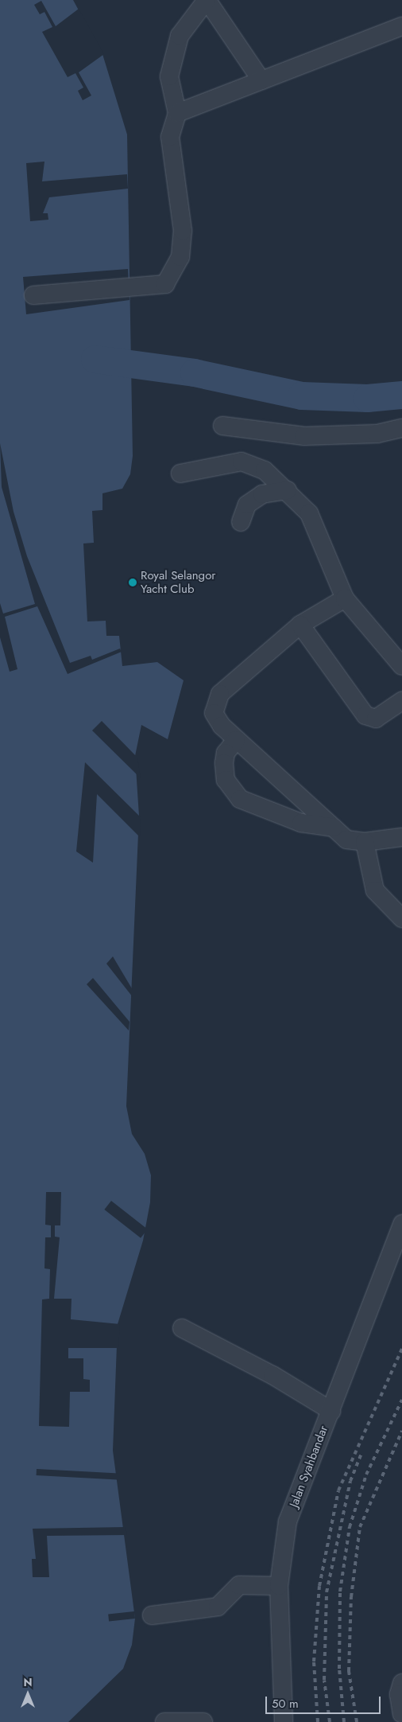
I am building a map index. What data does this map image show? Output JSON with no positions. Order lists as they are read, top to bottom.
{
  "streets": {
    "street": ["Jalan Syahbandar"]
  },
  "places": ["Royal Selangor Yacht Club"],
  "scale_bar": "50 m",
  "north": "top"
}
